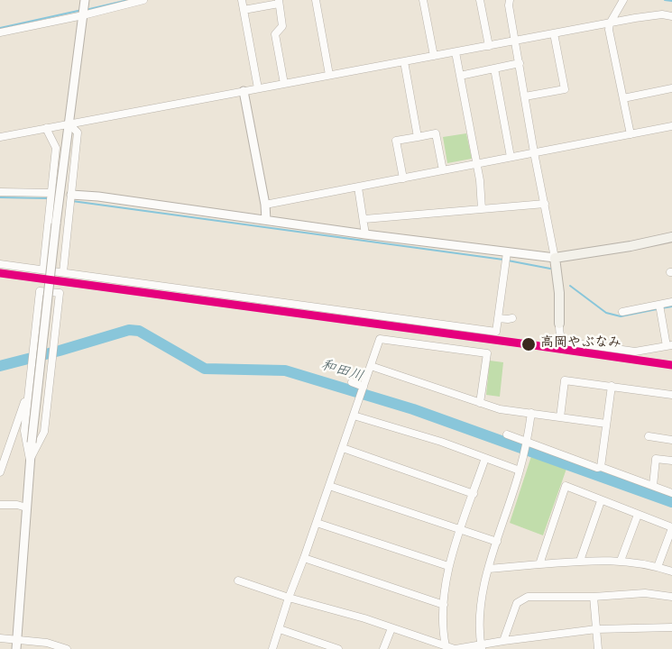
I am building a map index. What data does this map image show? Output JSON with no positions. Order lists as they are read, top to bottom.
{
  "water": ["和田川"],
  "places": ["高岡やぶなみ"]
}
